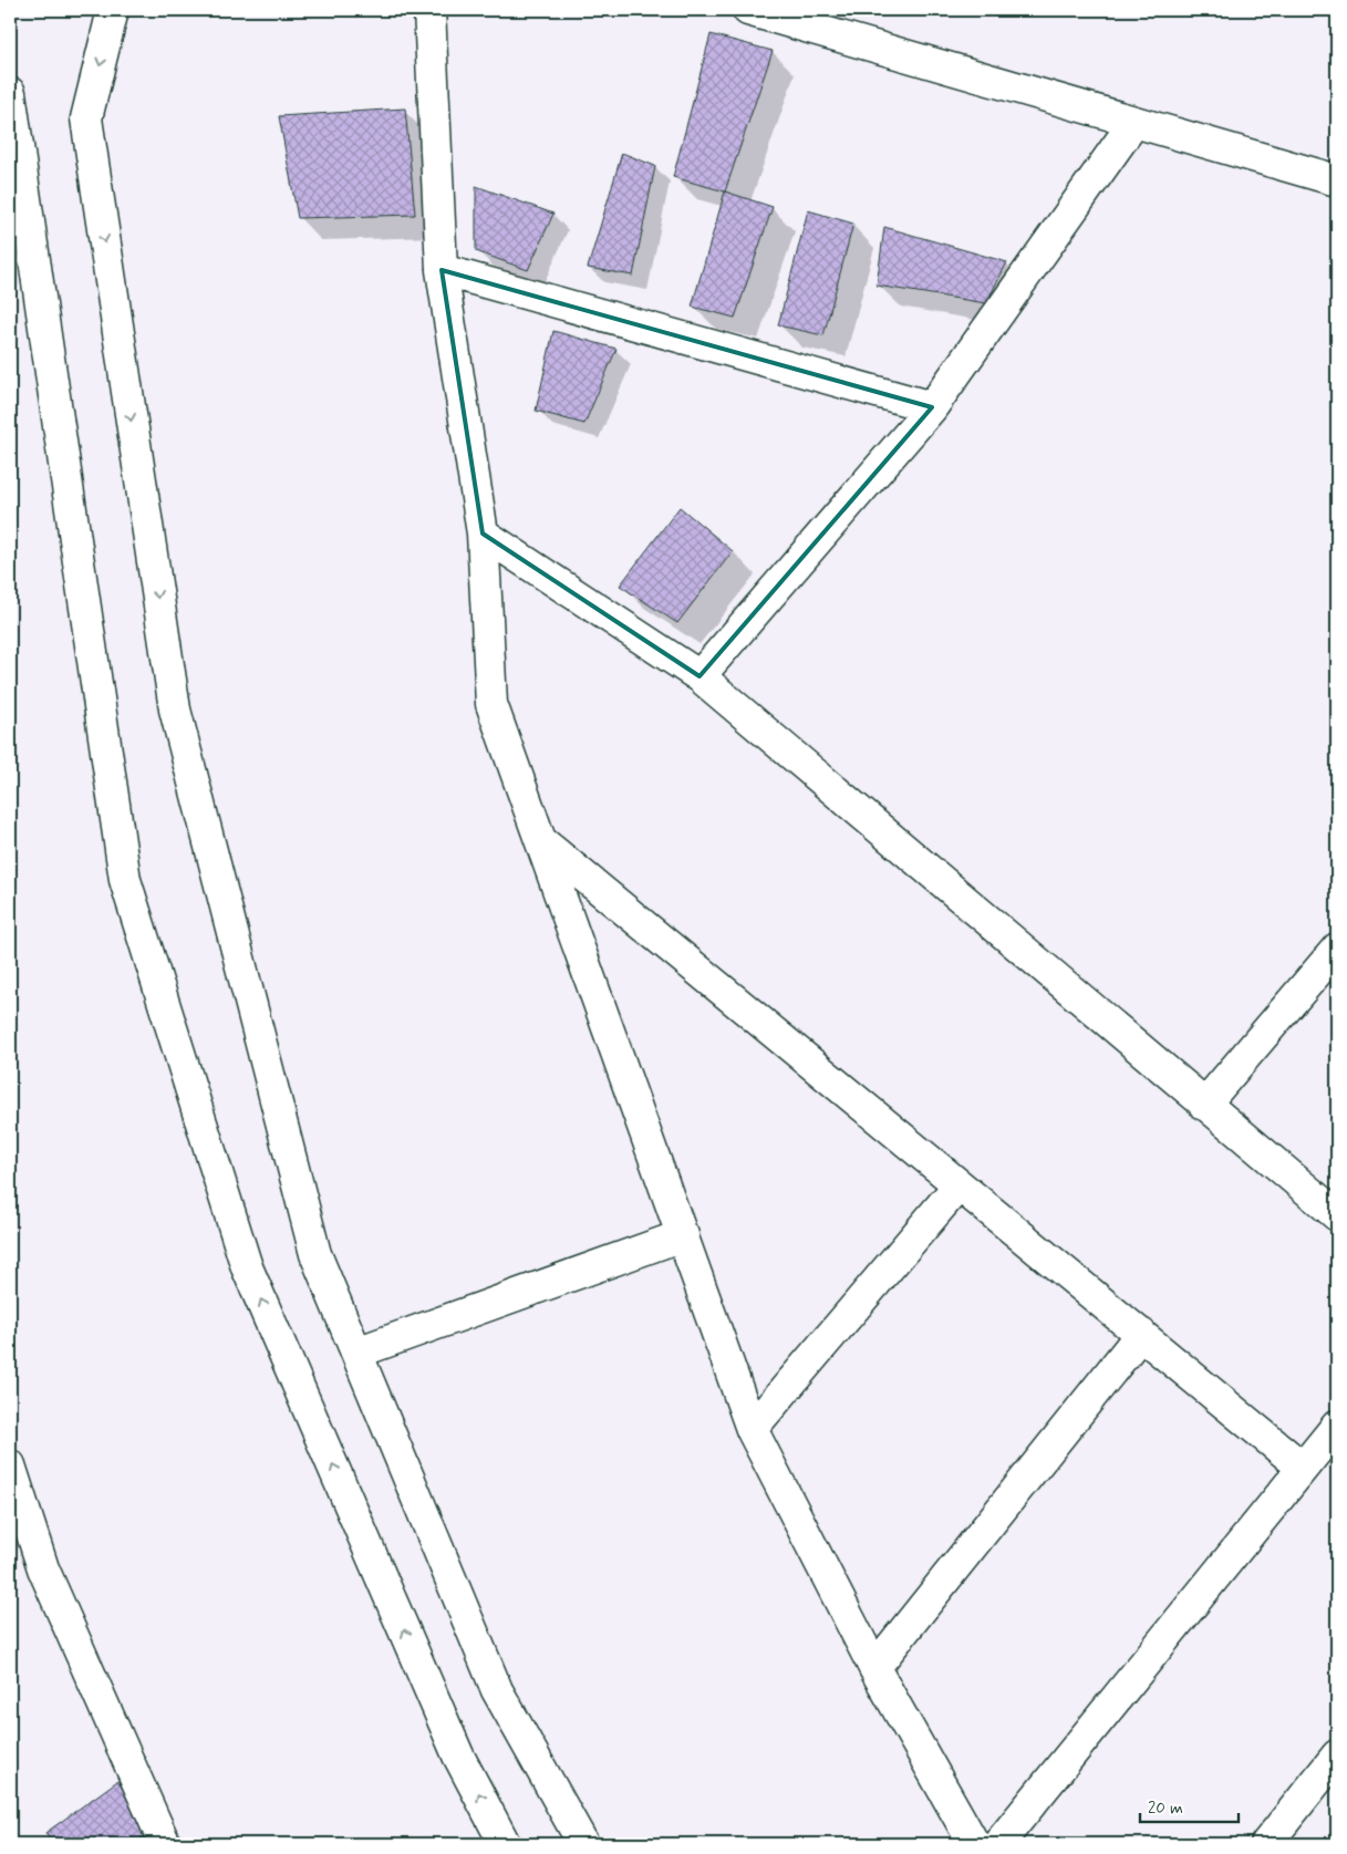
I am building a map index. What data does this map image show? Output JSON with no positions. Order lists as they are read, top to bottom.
{
  "scale_bar": "20 m"
}
